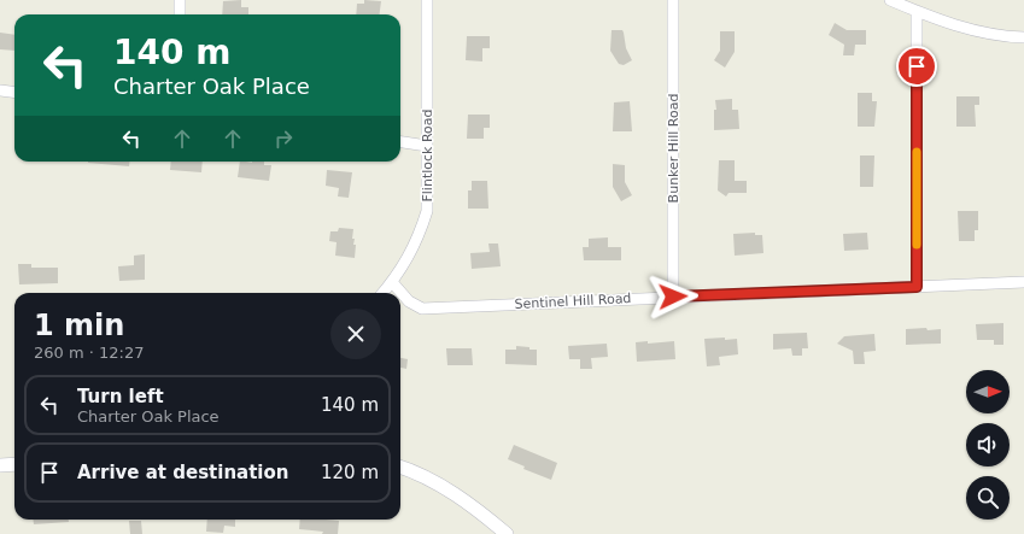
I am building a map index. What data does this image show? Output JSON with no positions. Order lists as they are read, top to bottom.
{
  "streets": {
    "street": ["Bunker Hill Road", "Flintlock Road", "Sentinel Hill Road"]
  },
  "crossings": [
    ["Bunker Hill Road", "Sentinel Hill Road"],
    ["Flintlock Road", "Sentinel Hill Road"]
  ],
  "north": "right",
  "page": {
    "turn": ["140 m", "Charter Oak Place"],
    "heading": ["1 min", "260 m · 12:27"],
    "list": [
      {
        "name": "Turn left",
        "note": "Charter Oak Place",
        "value": "140 m"
      },
      {
        "name": "Arrive at destination",
        "value": "120 m"
      }
    ]
  }
}
